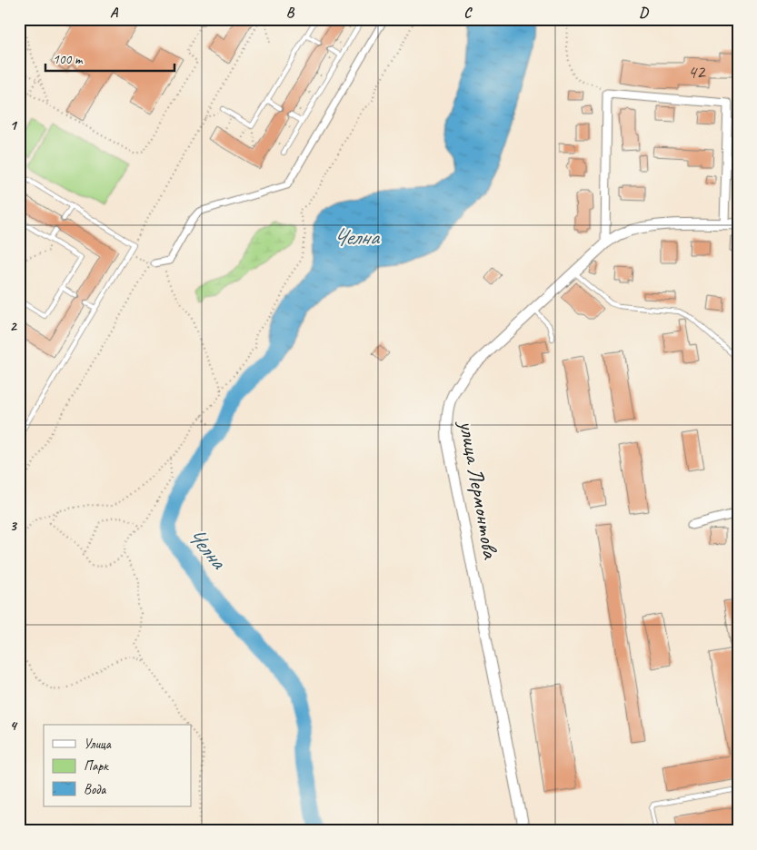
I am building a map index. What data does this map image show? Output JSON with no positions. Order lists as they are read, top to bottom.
{
  "streets": {
    "street": ["улица Лермонтова"]
  },
  "water": ["Челна"],
  "house_numbers": ["42"],
  "legend": ["Улица", "Парк", "Вода"],
  "scale_bar": "100 m",
  "grid": {
    "columns": [
      "A",
      "B",
      "C",
      "D"
    ],
    "rows": [
      "1",
      "2",
      "3",
      "4"
    ]
  }
}
